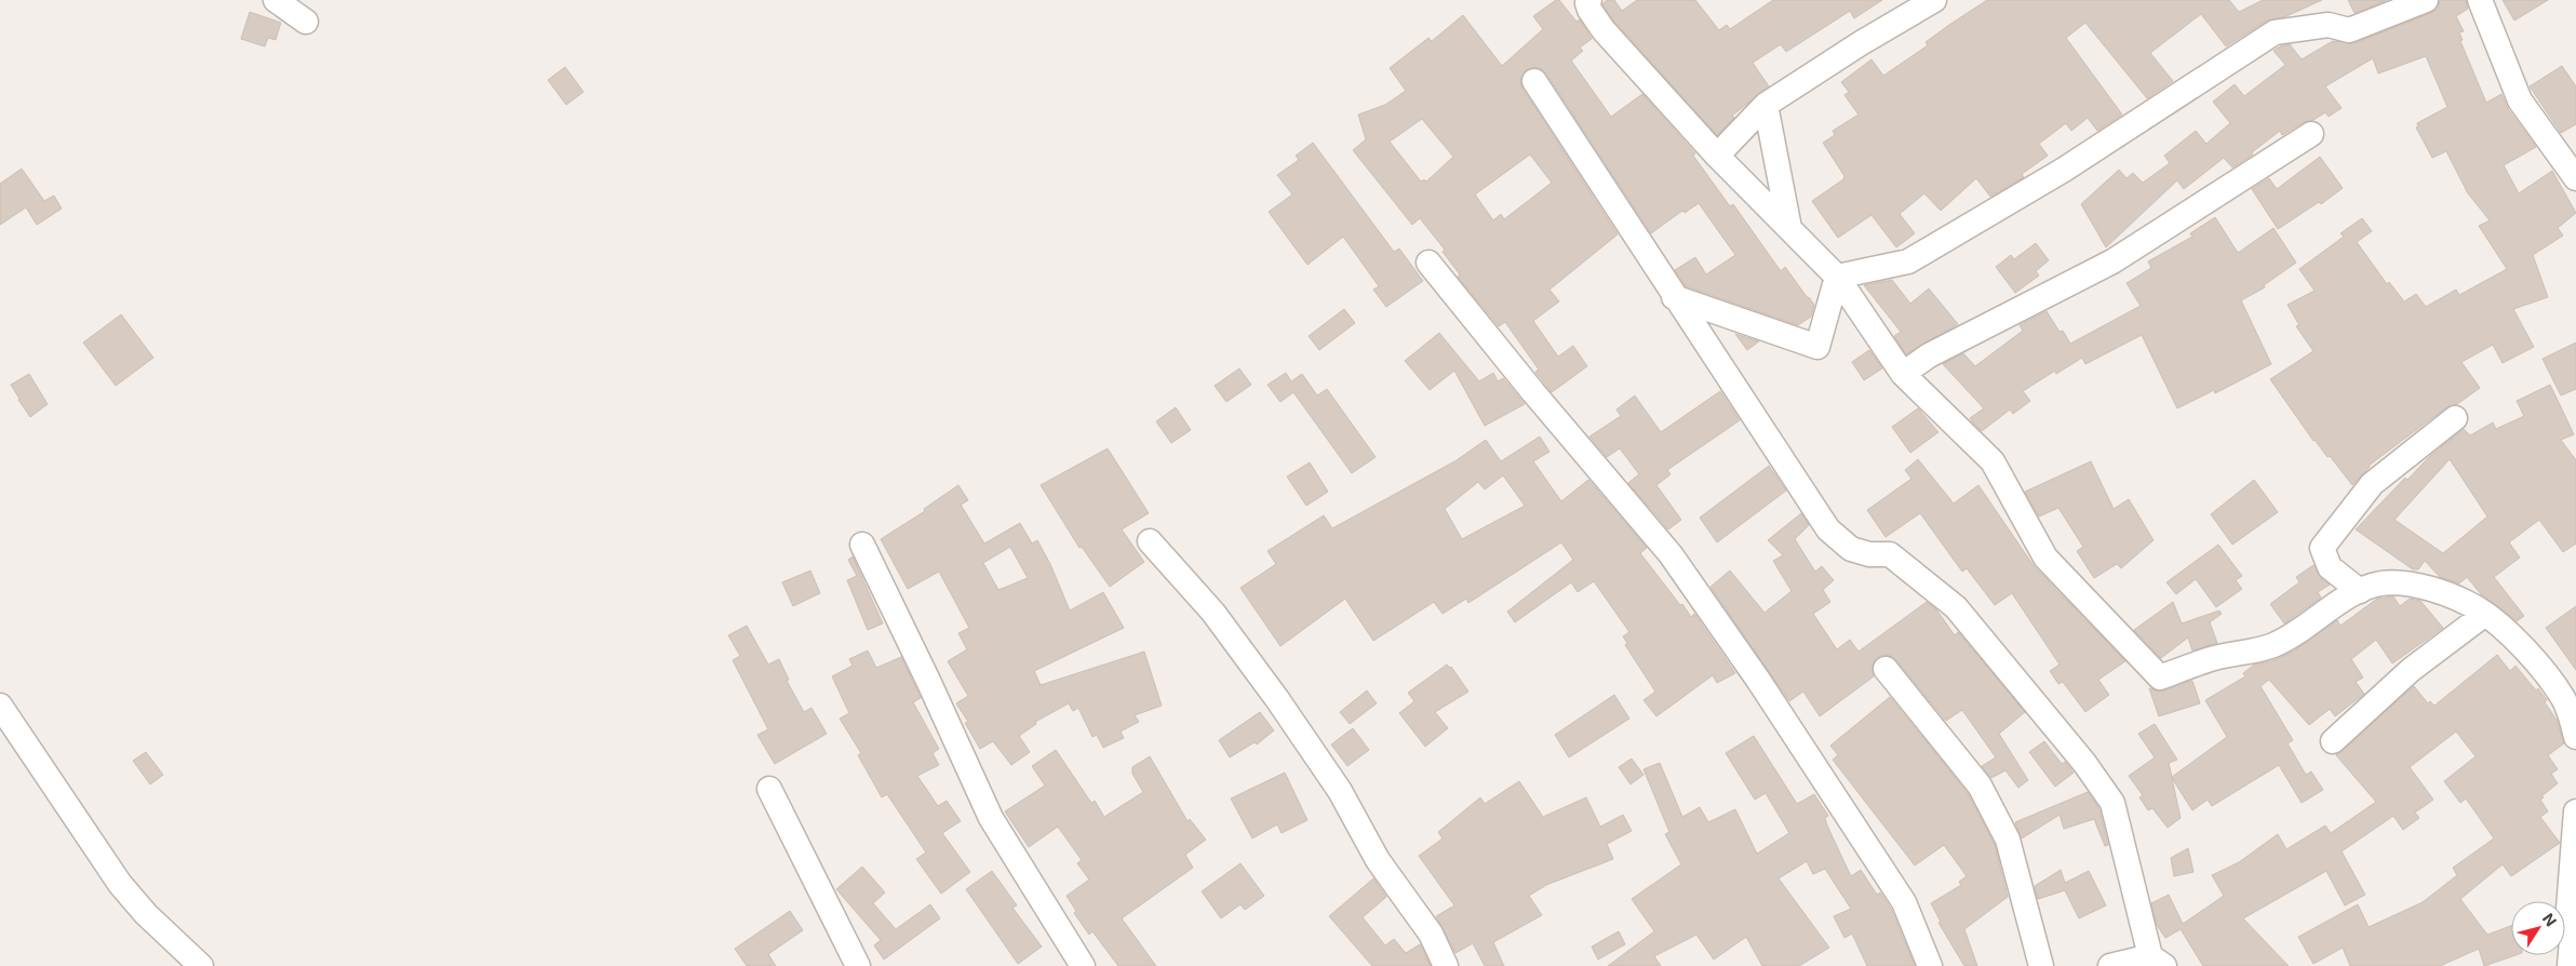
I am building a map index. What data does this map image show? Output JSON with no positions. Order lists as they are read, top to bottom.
{
  "north": "top right"
}
